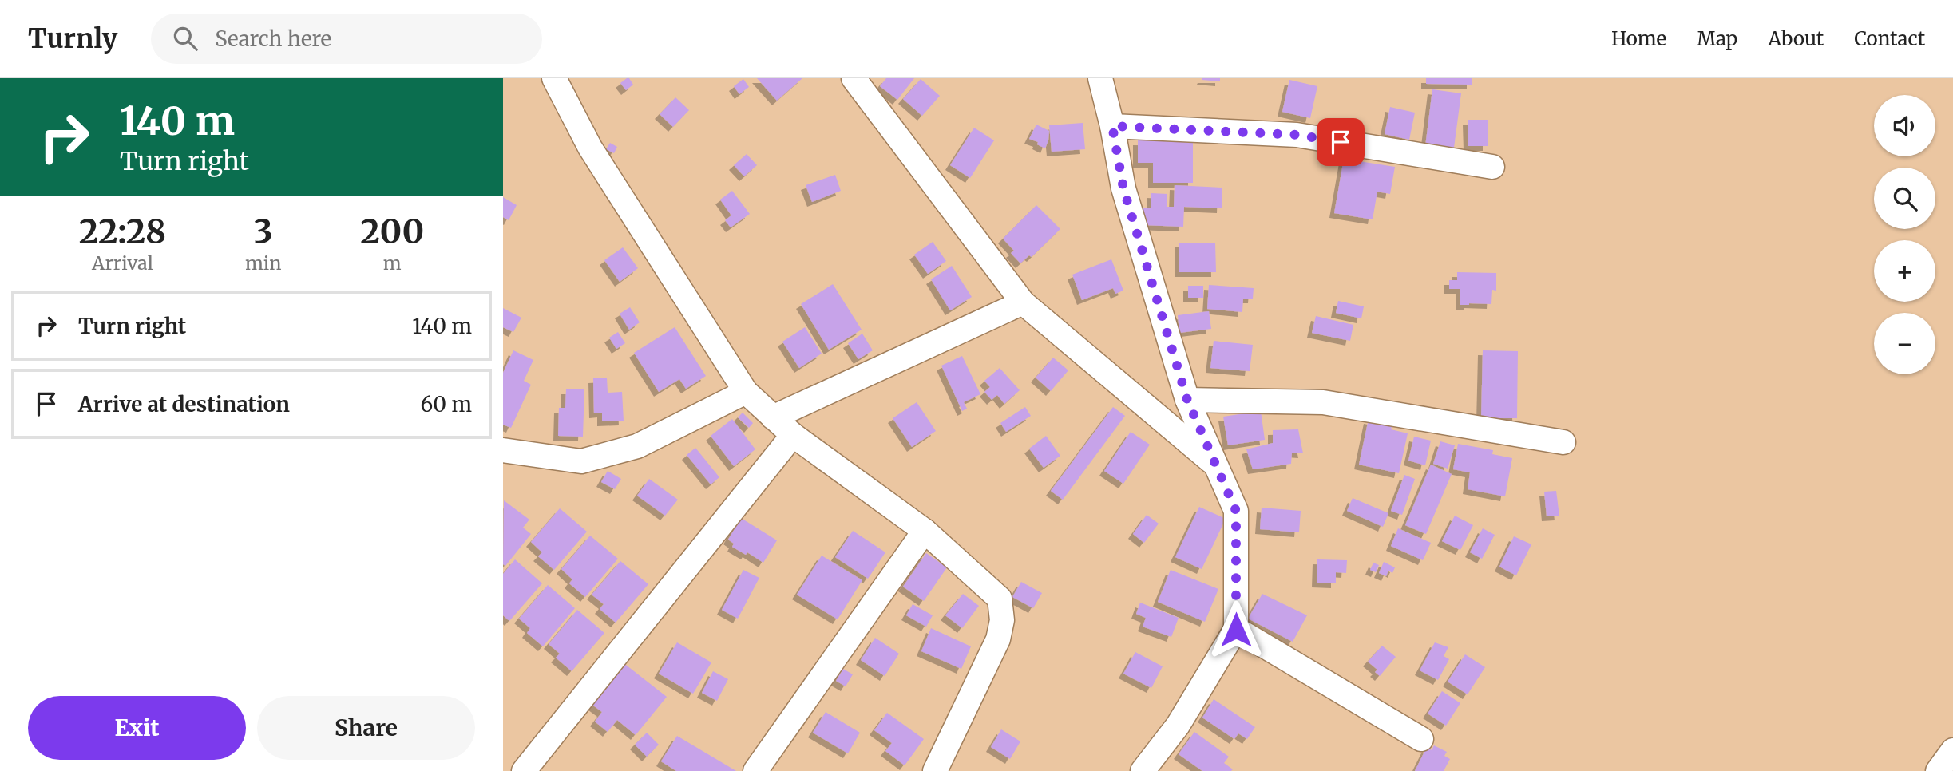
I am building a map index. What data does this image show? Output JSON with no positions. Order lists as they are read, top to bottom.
{
  "page": {
    "header": "Turnly",
    "search": "Search here",
    "nav": [
      "Home",
      "Map",
      "About",
      "Contact"
    ],
    "turn": ["140 m", "Turn right"],
    "map_buttons": ["+", "−"],
    "eta": [
      "22:28",
      "Arrival",
      "3",
      "min",
      "200",
      "m"
    ],
    "list": [
      {
        "name": "Turn right",
        "value": "140 m"
      },
      {
        "name": "Arrive at destination",
        "value": "60 m"
      }
    ],
    "buttons": ["Exit", "Share"]
  }
}
